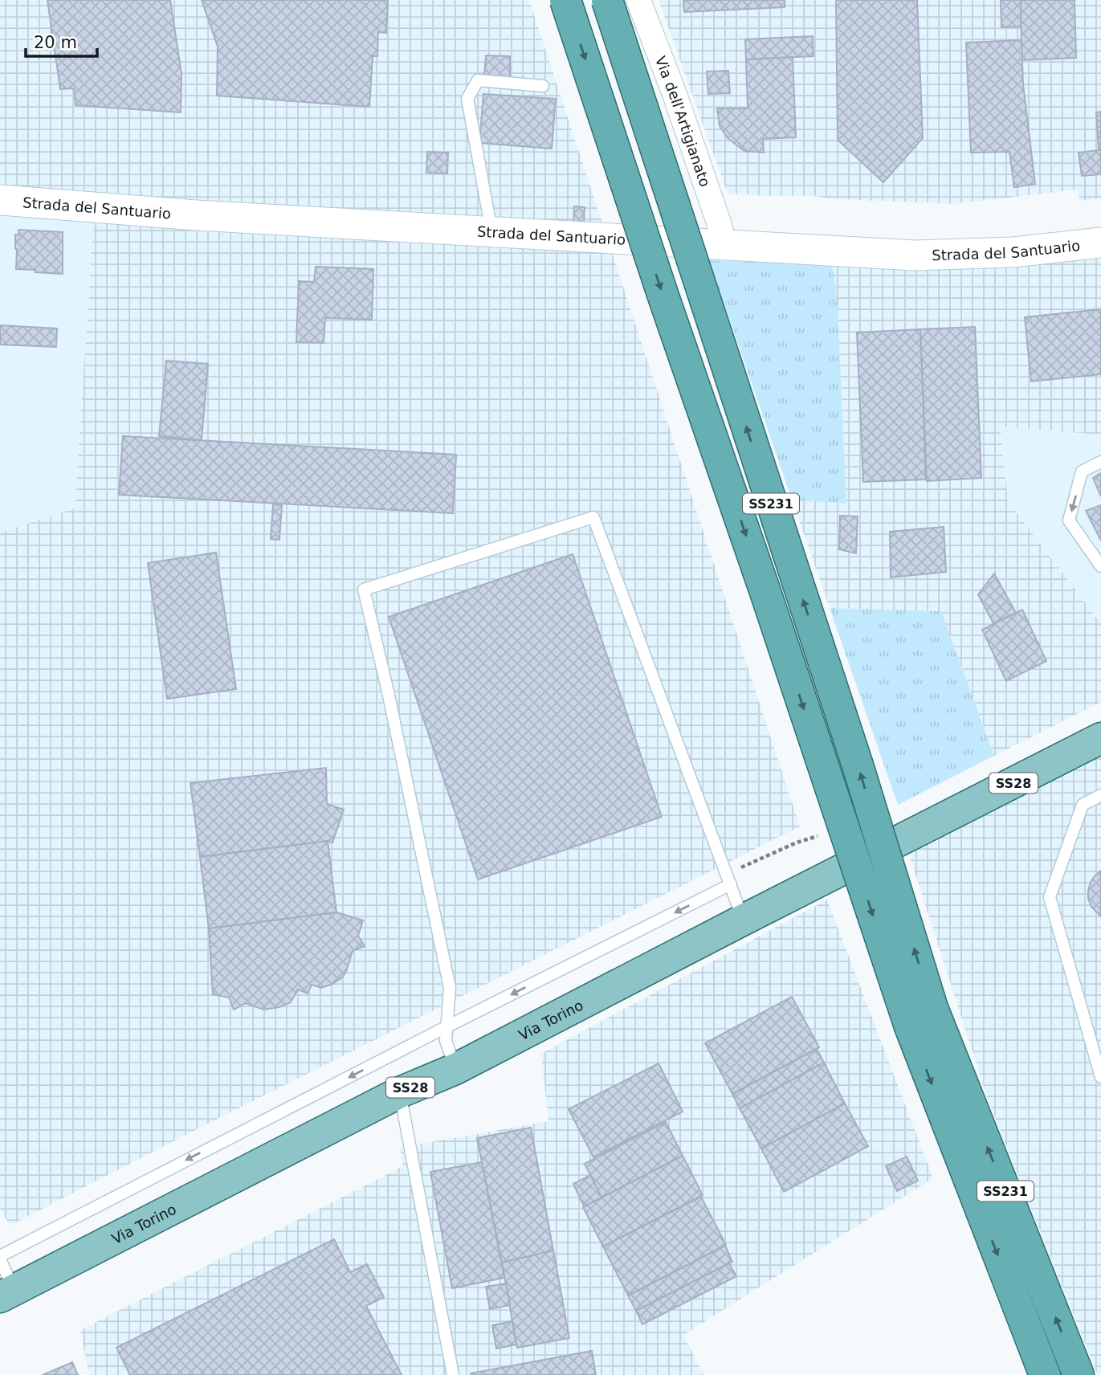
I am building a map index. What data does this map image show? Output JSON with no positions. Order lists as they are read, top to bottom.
{
  "streets": {
    "highway": ["SS231"],
    "main road": ["SS28", "Via Torino"],
    "street": ["Via dell'Artigianato", "Strada del Santuario"]
  },
  "crossings": [
    ["Via dell'Artigianato", "Strada del Santuario"]
  ],
  "scale_bar": "20 m"
}
